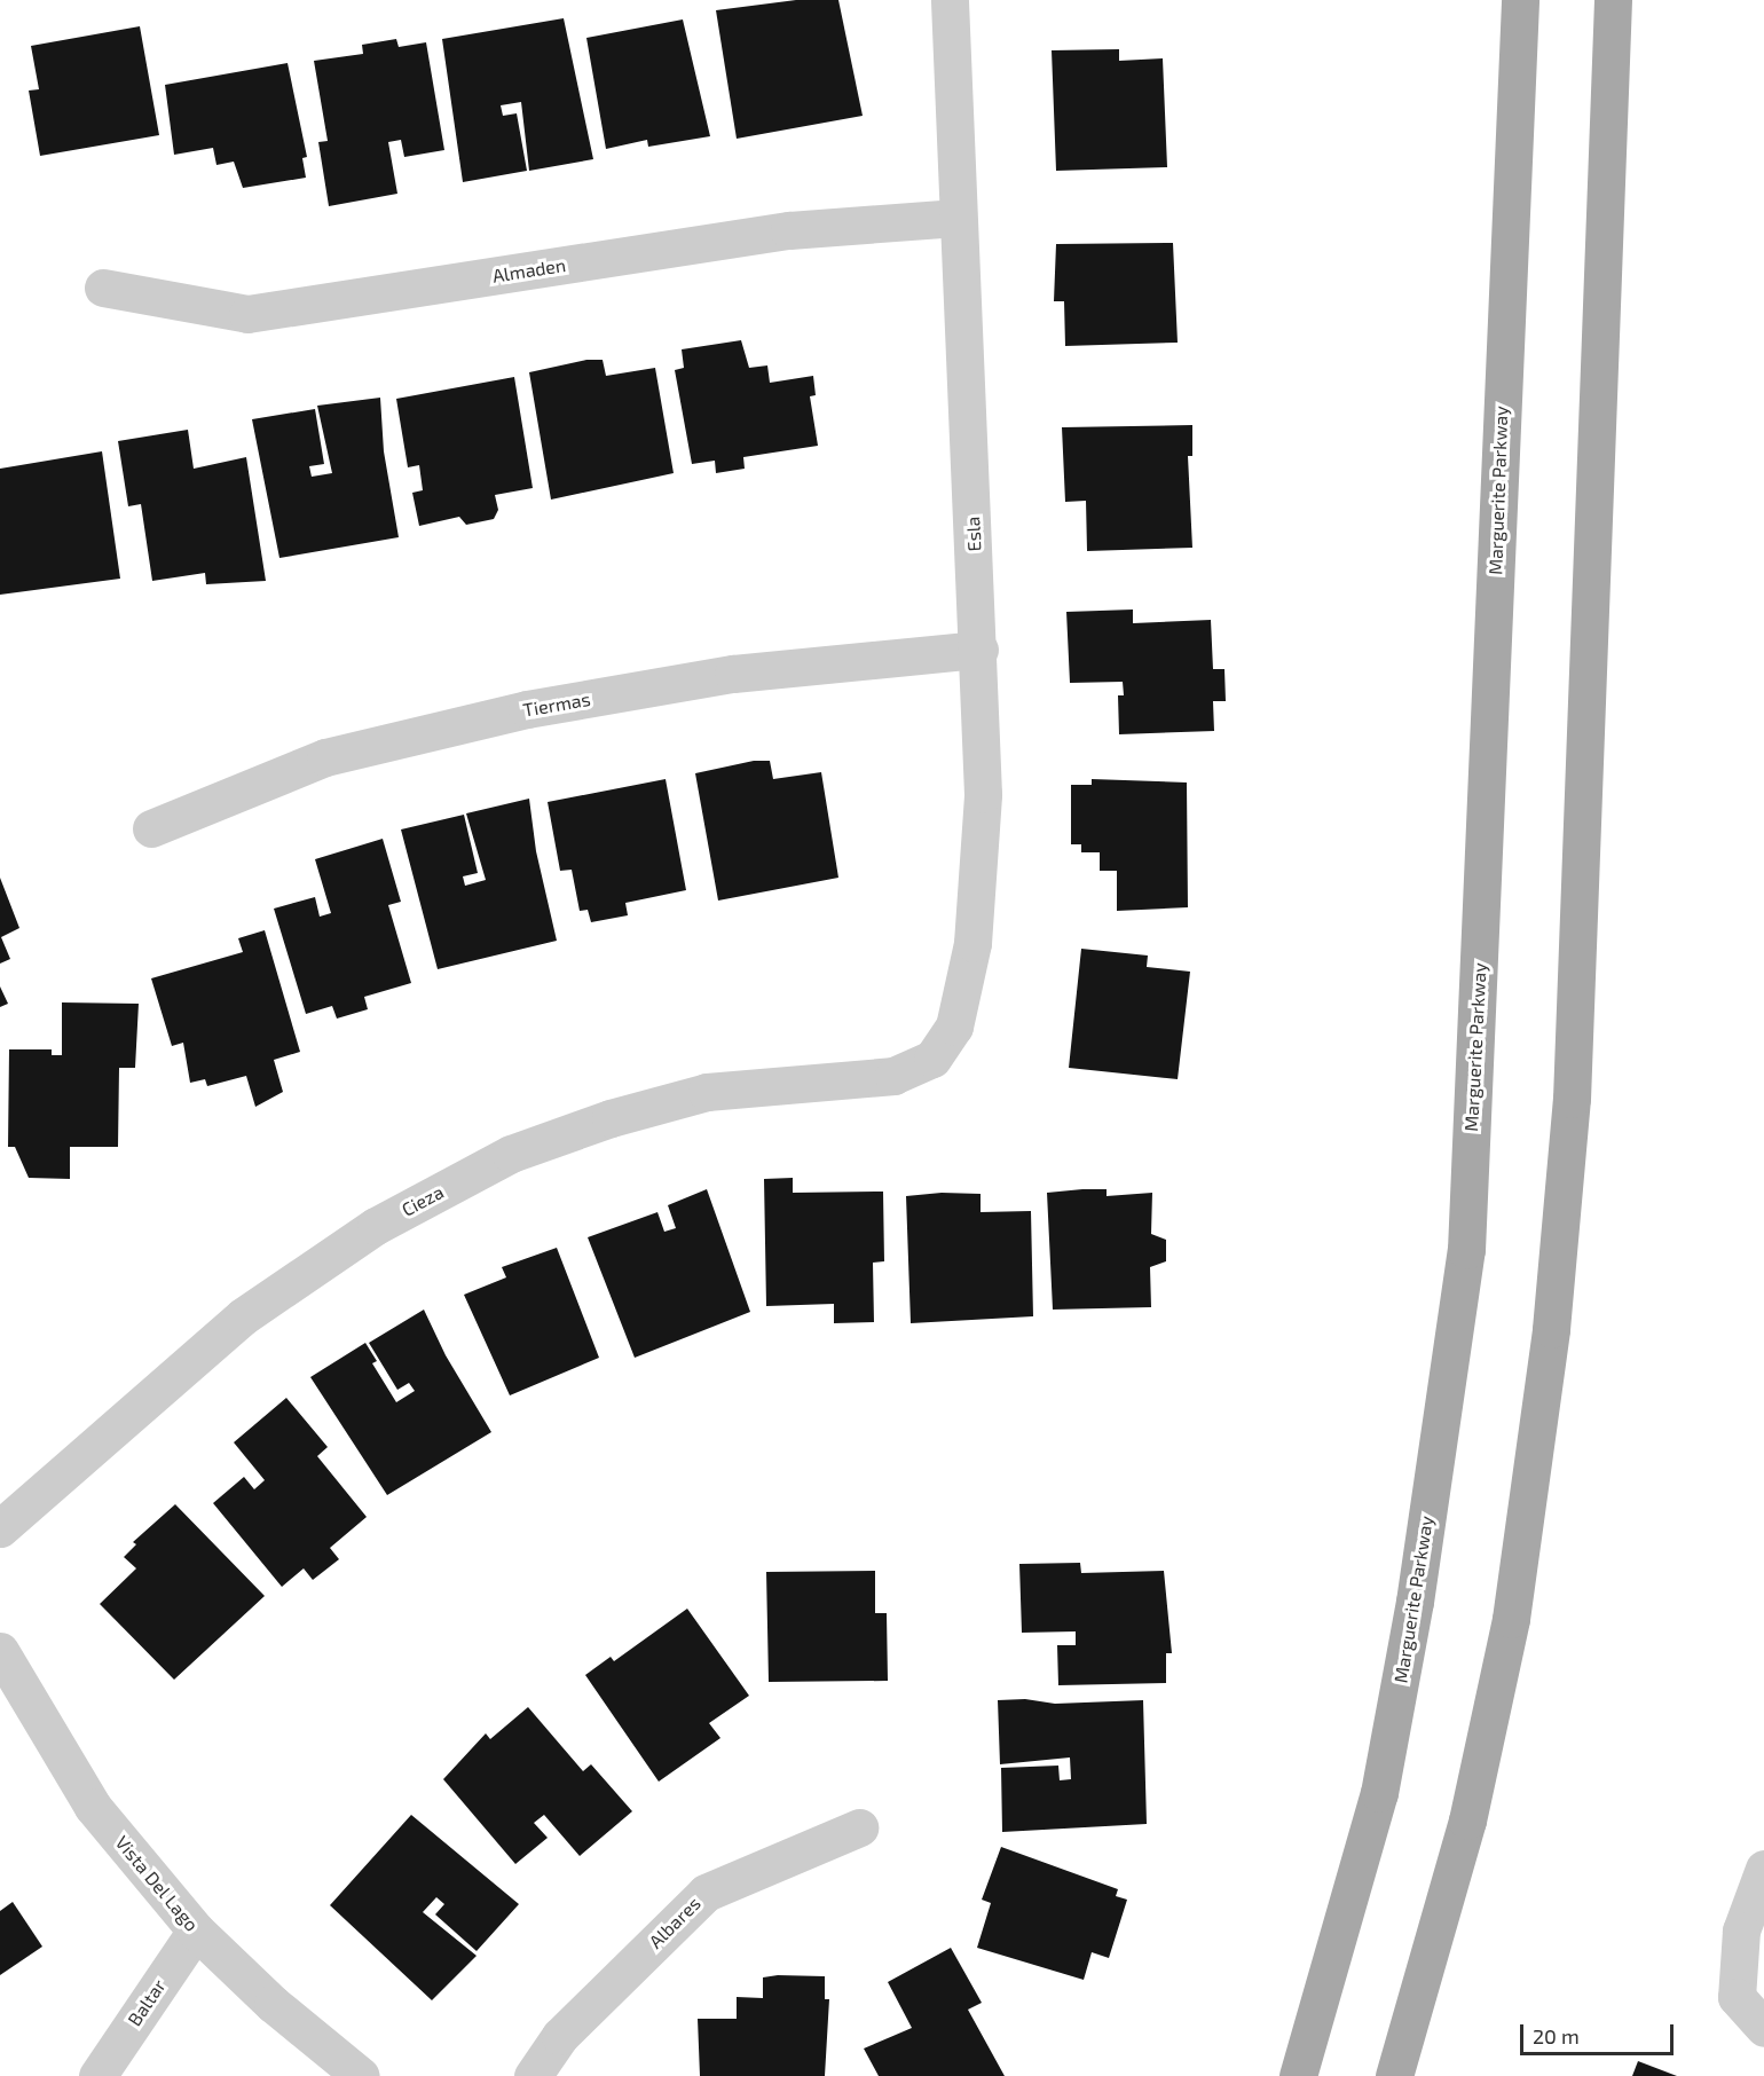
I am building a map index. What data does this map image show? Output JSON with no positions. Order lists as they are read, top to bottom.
{
  "streets": {
    "main road": ["Marguerite Parkway"],
    "street": [
      "Almaden",
      "Esla",
      "Tiermas",
      "Cieza",
      "Vista Del Lago",
      "Albares",
      "Baltar"
    ]
  },
  "crossings": [
    ["Almaden", "Esla"],
    ["Esla", "Tiermas"],
    ["Esla", "Cieza"],
    ["Vista Del Lago", "Baltar"]
  ],
  "scale_bar": "20 m"
}
